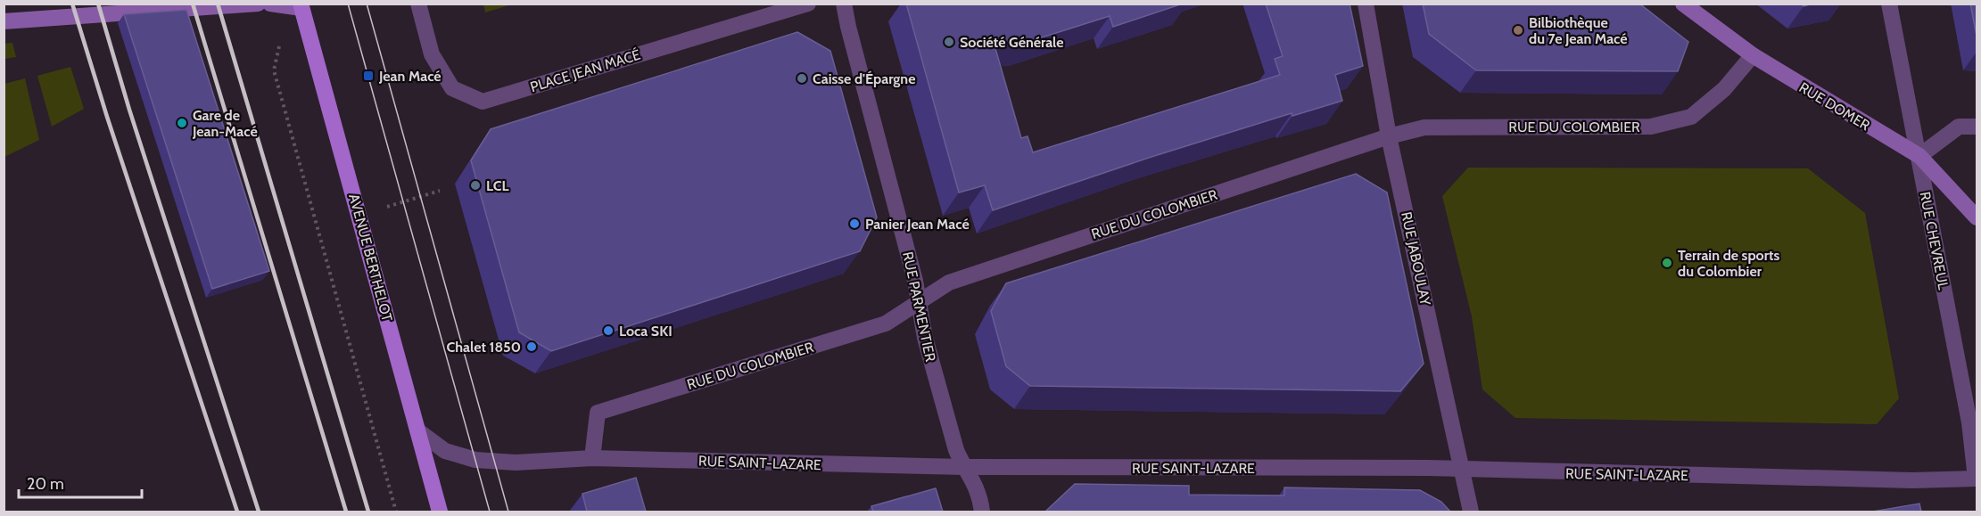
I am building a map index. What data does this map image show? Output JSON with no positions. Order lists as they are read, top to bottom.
{
  "streets": {
    "main road": ["AVENUE BERTHELOT"],
    "street": [
      "PLACE JEAN MACÉ",
      "RUE DOMER",
      "RUE DU COLOMBIER",
      "RUE CHEVREUL",
      "RUE JABOULAY",
      "RUE PARMENTIER",
      "RUE SAINT-LAZARE"
    ]
  },
  "crossings": [
    ["RUE DOMER", "RUE DU COLOMBIER"],
    ["RUE DOMER", "RUE CHEVREUL"],
    ["RUE DU COLOMBIER", "RUE JABOULAY"],
    ["RUE DU COLOMBIER", "RUE PARMENTIER"],
    ["RUE DU COLOMBIER", "RUE SAINT-LAZARE"],
    ["RUE CHEVREUL", "RUE SAINT-LAZARE"],
    ["AVENUE BERTHELOT", "RUE SAINT-LAZARE"],
    ["RUE JABOULAY", "RUE SAINT-LAZARE"],
    ["RUE PARMENTIER", "RUE SAINT-LAZARE"]
  ],
  "places": {
    "other": [
      "Bilbiothèque du 7e Jean Macé",
      "Société Générale",
      "Caisse d'Épargne",
      "Gare de Jean-Macé",
      "LCL",
      "Panier Jean Macé",
      "Terrain de sports du Colombier",
      "Loca SKI",
      "Chalet 1850"
    ],
    "transit": ["Jean Macé"]
  },
  "scale_bar": "20 m"
}
